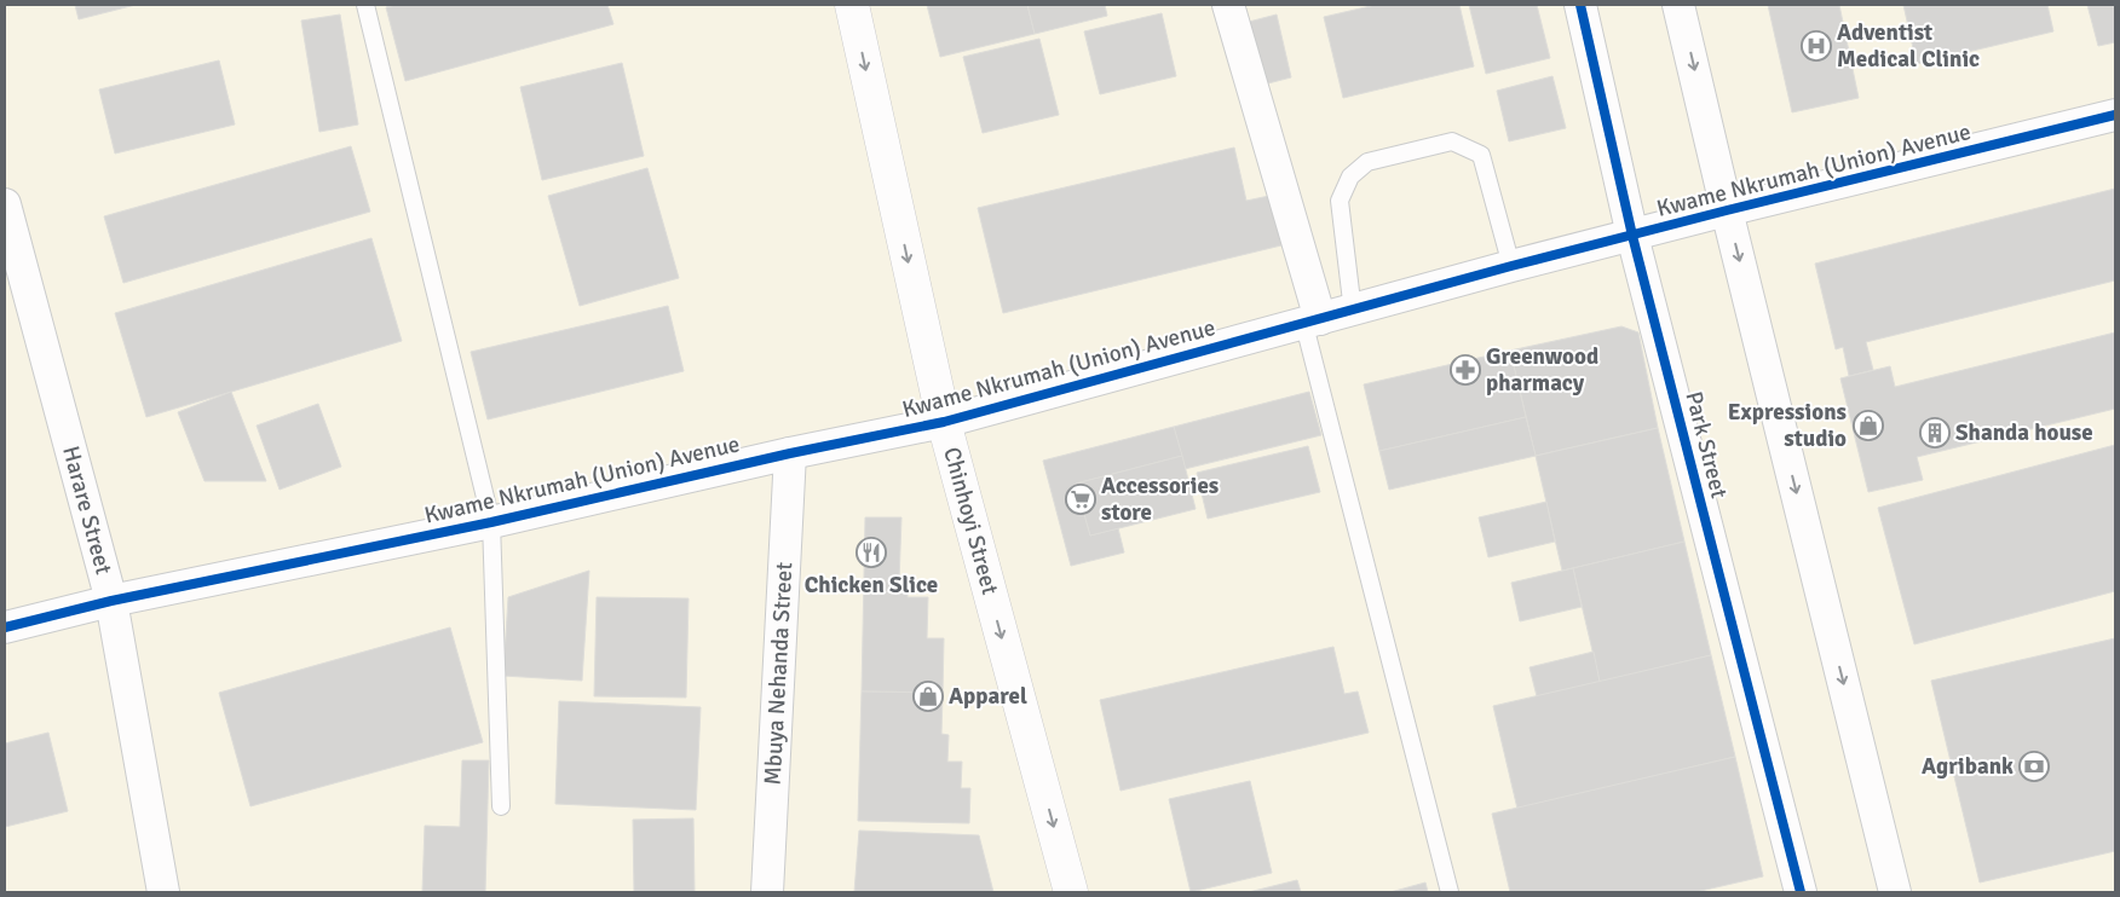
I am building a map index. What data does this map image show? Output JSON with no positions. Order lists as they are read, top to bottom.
{
  "streets": {
    "street": [
      "Kwame Nkrumah (Union) Avenue",
      "Park Street",
      "Harare Street",
      "Chinhoyi Street",
      "Mbuya Nehanda Street"
    ]
  },
  "crossings": [
    ["Kwame Nkrumah (Union) Avenue", "Park Street"],
    ["Kwame Nkrumah (Union) Avenue", "Harare Street"],
    ["Kwame Nkrumah (Union) Avenue", "Chinhoyi Street"],
    ["Kwame Nkrumah (Union) Avenue", "Mbuya Nehanda Street"]
  ],
  "one_way": ["Chinhoyi Street"],
  "places": {
    "hospital": ["Adventist Medical Clinic"],
    "pharmacy": ["Greenwood pharmacy"],
    "shop": ["Expressions studio", "Apparel"],
    "building": ["Shanda house"],
    "supermarket": ["Accessories store"],
    "restaurant": ["Chicken Slice"],
    "bank": ["Agribank"]
  }
}
